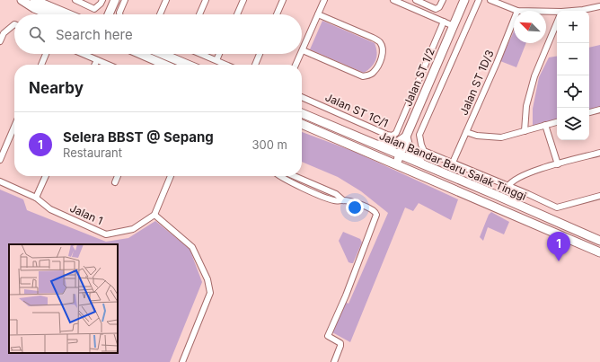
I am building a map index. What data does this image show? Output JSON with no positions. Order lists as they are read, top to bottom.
{
  "streets": {
    "main road": ["Jalan ST 1/2", "Jalan Bandar Baru Salak Tinggi"],
    "street": ["Jalan ST 1D/3", "Jalan ST 1C/1", "Jalan 1"]
  },
  "crossings": [
    ["Jalan ST 1/2", "Jalan Bandar Baru Salak Tinggi"]
  ],
  "north": "top left",
  "page": {
    "map_buttons": ["+", "−"],
    "search": "Search here",
    "heading": "Nearby",
    "list": [
      {
        "mark": "1",
        "name": "Selera BBST @ Sepang",
        "note": "Restaurant",
        "value": "300 m"
      }
    ],
    "pins": "1"
  }
}
